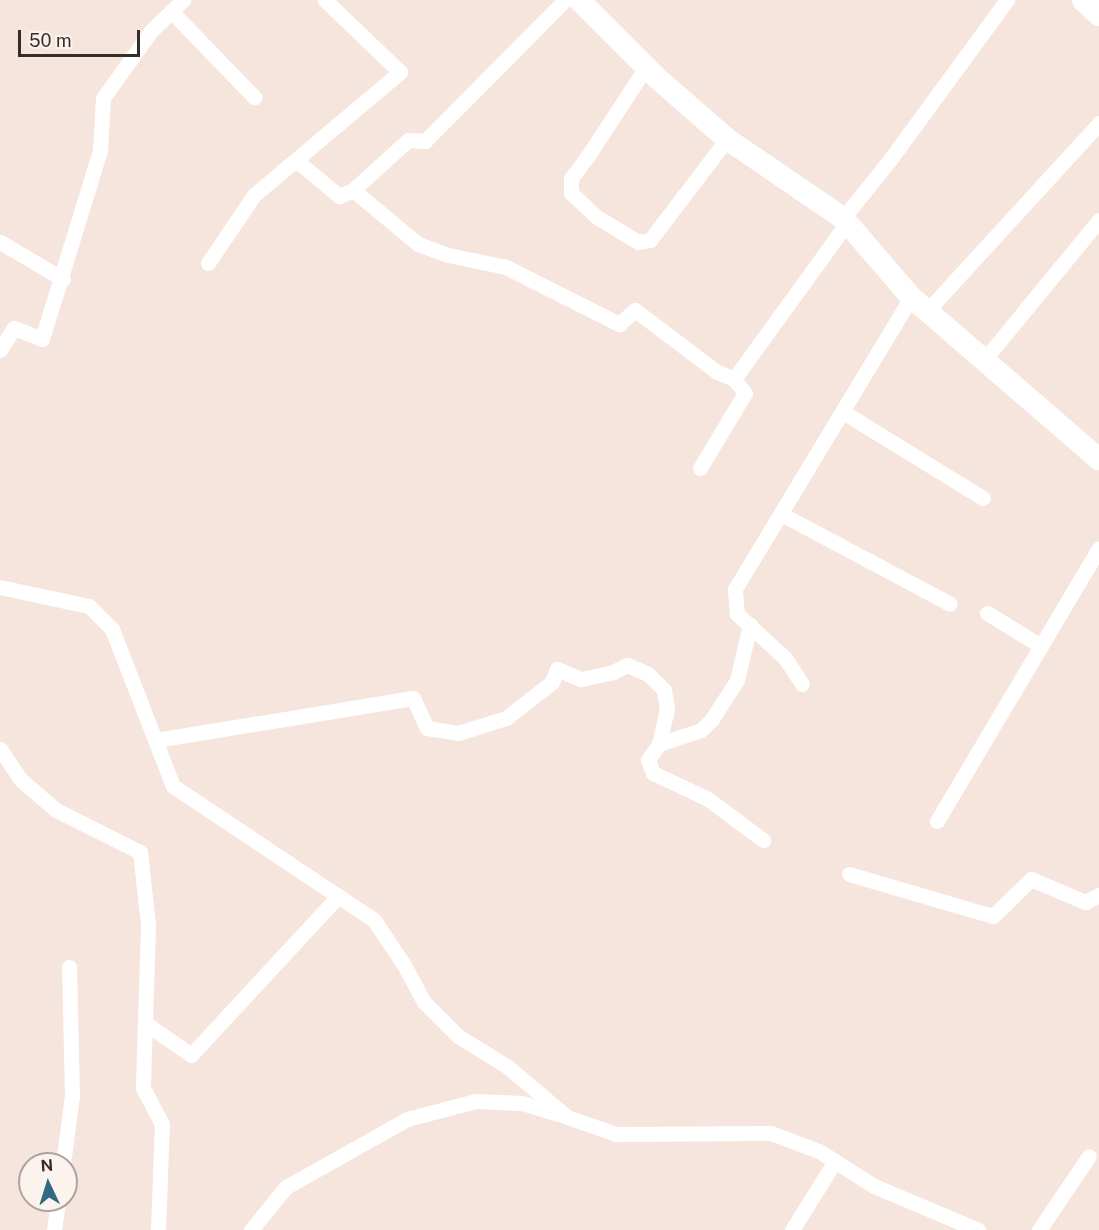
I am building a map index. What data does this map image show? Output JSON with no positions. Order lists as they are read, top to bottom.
{
  "scale_bar": "50 m",
  "north": "top"
}
